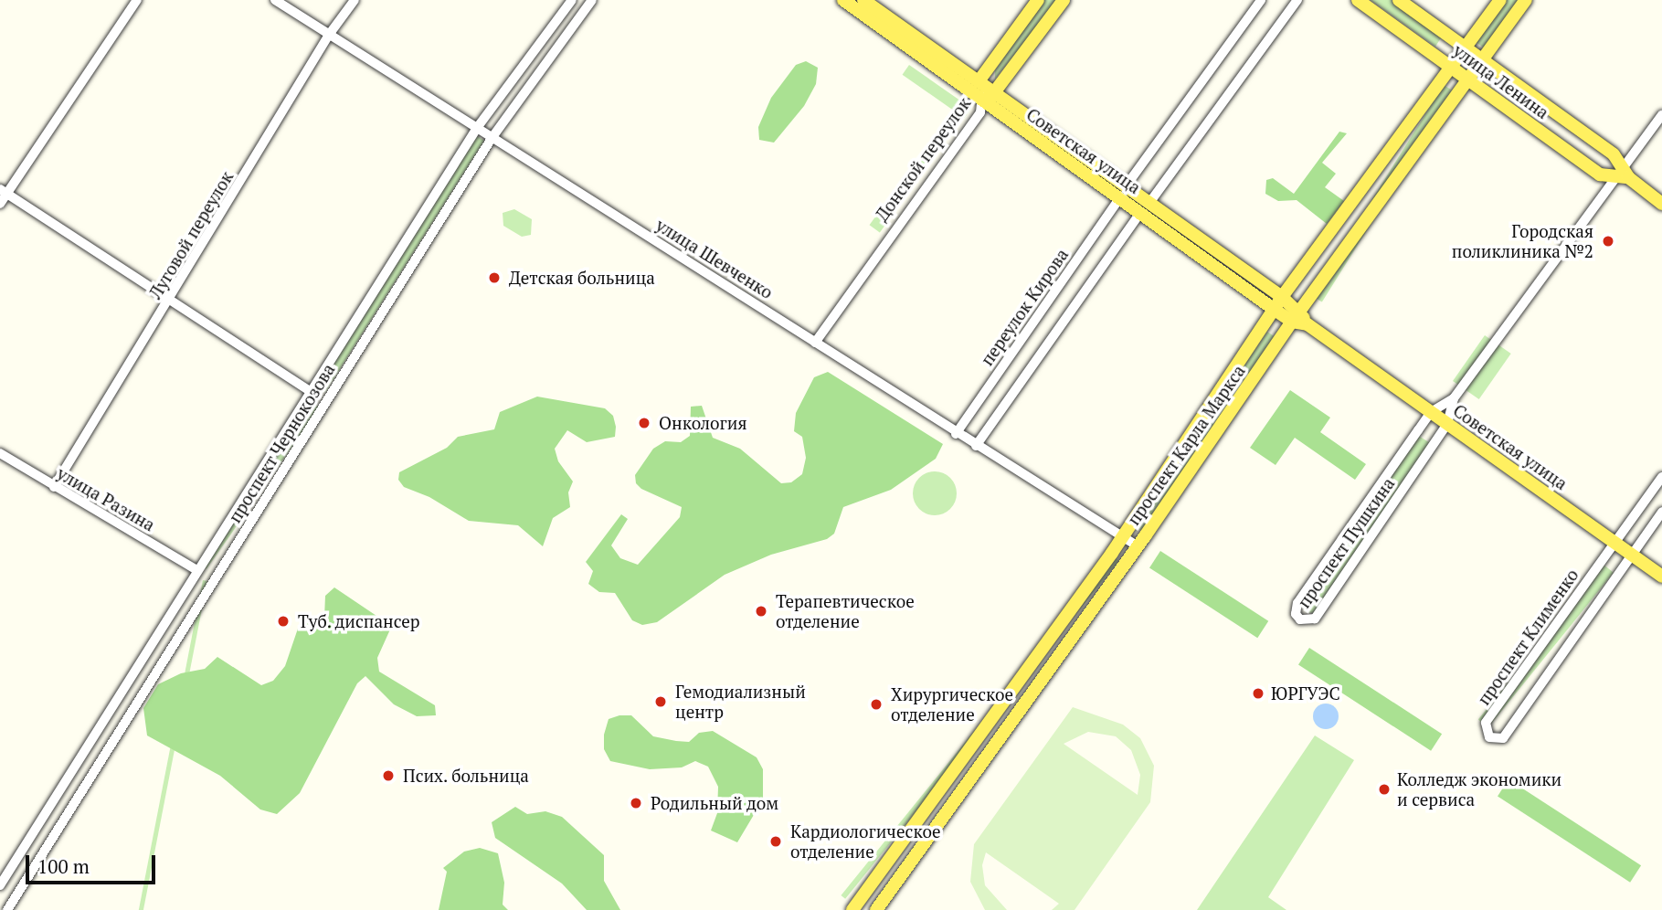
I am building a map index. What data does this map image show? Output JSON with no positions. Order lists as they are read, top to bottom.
{
  "streets": {
    "main road": [
      "улица Ленина",
      "Советская улица",
      "Донской переулок",
      "проспект Карла Маркса"
    ],
    "street": [
      "Луговой переулок",
      "улица Шевченко",
      "переулок Кирова",
      "проспект Чернокозова",
      "улица Разина",
      "проспект Пушкина",
      "проспект Клименко"
    ]
  },
  "crossings": [
    ["улица Ленина", "проспект Карла Маркса"],
    ["улица Ленина", "проспект Пушкина"],
    ["Советская улица", "Донской переулок"],
    ["Советская улица", "переулок Кирова"],
    ["Советская улица", "проспект Карла Маркса"],
    ["Советская улица", "проспект Пушкина"],
    ["Советская улица", "проспект Клименко"],
    ["Донской переулок", "улица Шевченко"],
    ["Луговой переулок", "улица Шевченко"],
    ["Луговой переулок", "улица Разина"],
    ["улица Шевченко", "переулок Кирова"],
    ["улица Шевченко", "проспект Чернокозова"],
    ["улица Шевченко", "проспект Карла Маркса"],
    ["проспект Чернокозова", "улица Разина"]
  ],
  "places": [
    "Городская поликлиника №2",
    "Детская больница",
    "Онкология",
    "Терапевтическое отделение",
    "Туб. диспансер",
    "ЮРГУЭС",
    "Гемодиализный центр",
    "Хирургическое отделение",
    "Псих. больница",
    "Колледж экономики и сервиса",
    "Родильный дом",
    "Кардиологическое отделение"
  ],
  "scale_bar": "100 m"
}
